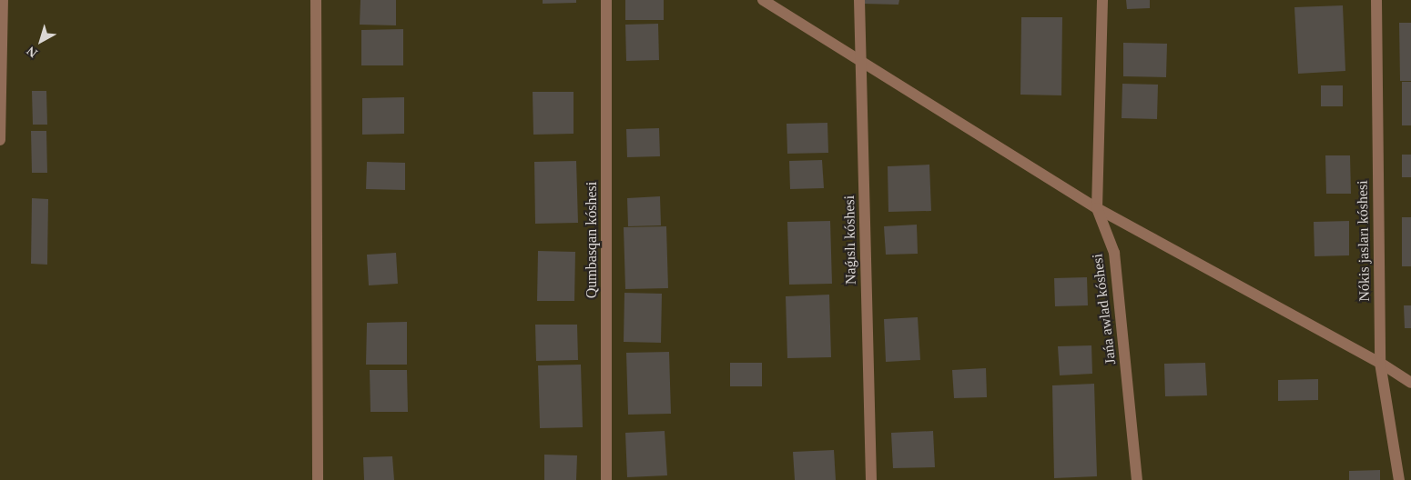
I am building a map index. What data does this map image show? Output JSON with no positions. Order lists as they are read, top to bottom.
{
  "streets": {
    "street": [
      "Qumbasqan kóshesi",
      "Naǵıslı kóshesi",
      "Nókis jasları kóshesi",
      "Jańa awlad kóshesi"
    ]
  },
  "north": "bottom left"
}
